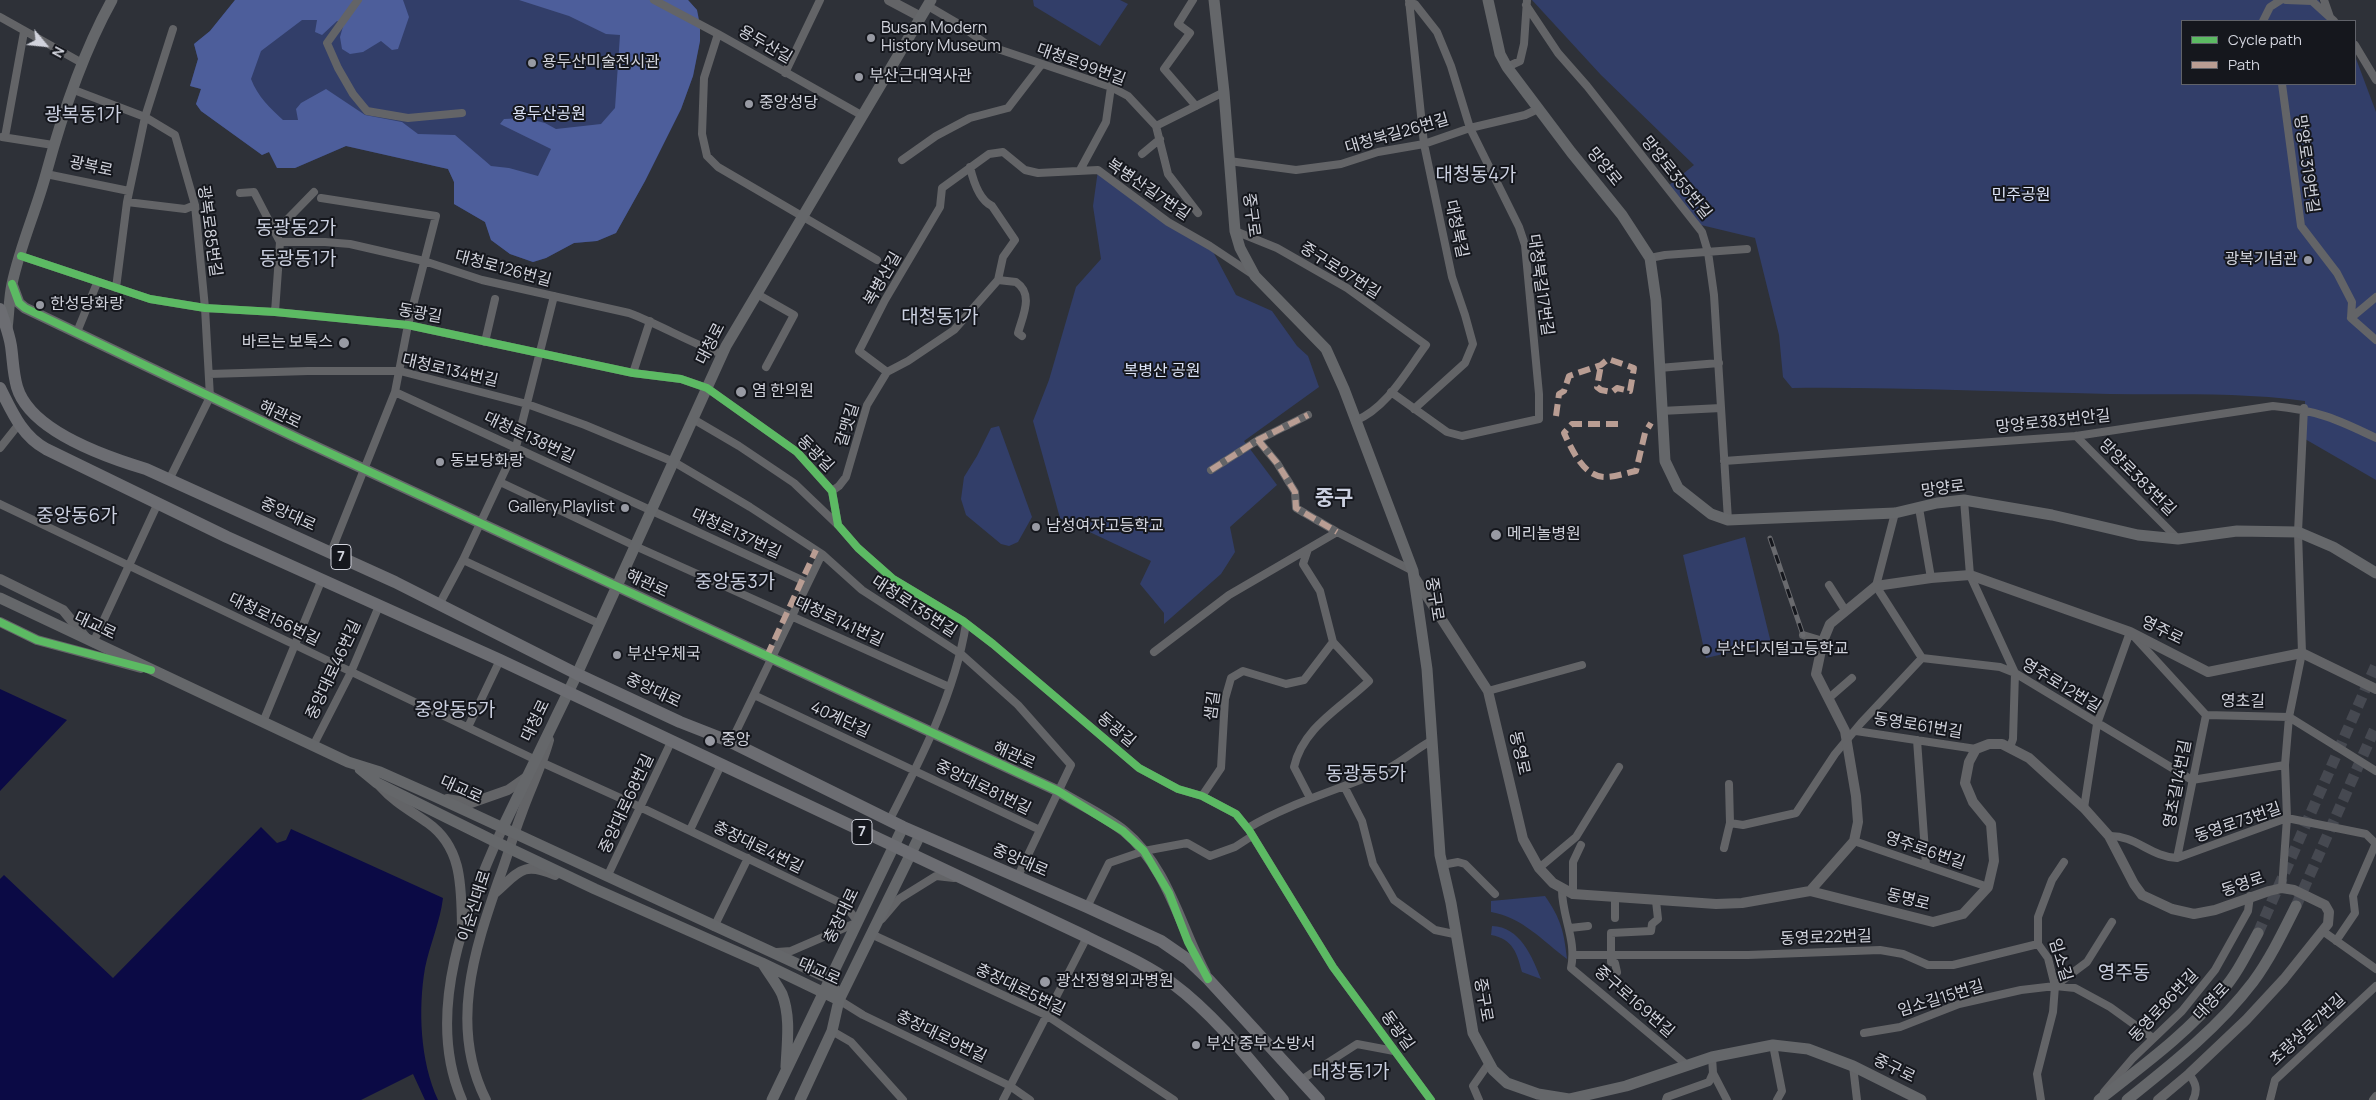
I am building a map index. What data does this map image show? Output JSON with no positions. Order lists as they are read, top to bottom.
{
  "streets": {
    "main road": [
      "광복로",
      "망양로",
      "중구로",
      "대청로",
      "해관로",
      "중앙대로",
      "7",
      "대교로",
      "충장대로",
      "대영로"
    ],
    "street": [
      "용두산길",
      "대청로99번길",
      "대청북길26번길",
      "망양로319번길",
      "망양로355번길",
      "복병산길7번길",
      "대청북길",
      "광복로85번길",
      "대청로126번길",
      "중구로97번길",
      "복병산길",
      "대청북길17번길",
      "동광길",
      "대청로134번길",
      "망양로383번안길",
      "갈맷길",
      "대청로138번길",
      "망양로383번길",
      "대청로137번길",
      "대청로135번길",
      "대청로156번길",
      "대청로141번길",
      "영주로",
      "중앙대로46번길",
      "영주로12번길",
      "영초길",
      "샘길",
      "40계단길",
      "동영로61번길",
      "동영로",
      "영초길14번길",
      "중앙대로81번길",
      "중앙대로68번길",
      "동영로73번길",
      "충장대로4번길",
      "영주로6번길",
      "동명로",
      "이순신대로",
      "동영로22번길",
      "임소길",
      "충장대로5번길",
      "임소길15번길",
      "중구로169번길",
      "동영로86번길",
      "초량상로7번길",
      "충장대로9번길"
    ]
  },
  "crossings": [
    ["용두산길", "대청로"],
    ["대청로99번길", "대청로"],
    ["대청북길26번길", "망양로"],
    ["대청북길26번길", "중구로"],
    ["대청북길26번길", "대청북길"],
    ["대청북길26번길", "대청북길17번길"],
    ["광복로", "광복로85번길"],
    ["광복로", "동광길"],
    ["광복로", "해관로"],
    ["광복로", "중앙대로"],
    ["망양로", "망양로355번길"],
    ["망양로", "망양로383번길"],
    ["망양로355번길", "망양로383번안길"],
    ["복병산길7번길", "중구로"],
    ["복병산길7번길", "복병산길"],
    ["중구로", "중구로97번길"],
    ["중구로", "동영로"],
    ["중구로", "중구로169번길"],
    ["대청북길", "대청북길17번길"],
    ["광복로85번길", "동광길"],
    ["광복로85번길", "대청로134번길"],
    ["광복로85번길", "해관로"],
    ["대청로126번길", "대청로"],
    ["복병산길", "갈맷길"],
    ["동광길", "대청로"],
    ["동광길", "갈맷길"],
    ["동광길", "샘길"],
    ["동광길", "중앙대로81번길"],
    ["대청로", "대청로134번길"],
    ["대청로", "해관로"],
    ["대청로", "대청로138번길"],
    ["대청로", "중앙대로"],
    ["대청로", "대청로137번길"],
    ["대청로", "7"],
    ["대청로", "대청로135번길"],
    ["대청로", "대청로156번길"],
    ["대청로", "대청로141번길"],
    ["대청로", "대교로"],
    ["대청로", "충장대로4번길"],
    ["대청로", "이순신대로"],
    ["대청로134번길", "대청로135번길"],
    ["해관로", "중앙대로"],
    ["해관로", "대청로135번길"],
    ["해관로", "중앙대로81번길"],
    ["망양로383번안길", "망양로383번길"],
    ["대청로138번길", "대청로137번길"],
    ["중앙대로", "중앙대로81번길"],
    ["중앙대로", "충장대로"],
    ["7", "중앙대로46번길"],
    ["7", "중앙대로68번길"],
    ["7", "충장대로"],
    ["대청로135번길", "중앙대로81번길"],
    ["대청로156번길", "중앙대로46번길"],
    ["대청로156번길", "충장대로4번길"],
    ["대청로156번길", "이순신대로"],
    ["대청로141번길", "중앙대로81번길"],
    ["대교로", "중앙대로46번길"],
    ["대교로", "중앙대로68번길"],
    ["대교로", "이순신대로"],
    ["대교로", "충장대로"],
    ["대교로", "충장대로9번길"],
    ["영주로", "영초길"],
    ["영주로", "영주로6번길"],
    ["영주로12번길", "영초길14번길"],
    ["영초길", "영초길14번길"],
    ["40계단길", "중앙대로81번길"],
    ["동영로61번길", "동영로"],
    ["동영로61번길", "동명로"],
    ["동영로", "동영로73번길"],
    ["동영로", "동명로"],
    ["동영로", "동영로86번길"],
    ["영초길14번길", "동영로73번길"],
    ["중앙대로68번길", "충장대로4번길"],
    ["충장대로4번길", "이순신대로"],
    ["충장대로4번길", "충장대로"],
    ["영주로6번길", "동명로"],
    ["동영로22번길", "임소길"],
    ["동영로22번길", "중구로169번길"],
    ["임소길", "임소길15번길"],
    ["대영로", "동영로86번길"]
  ],
  "districts": [
    "광복동1가",
    "대청동4가",
    "동광동2가",
    "동광동1가",
    "대청동1가",
    "중구",
    "중앙동6가",
    "중앙동3가",
    "중앙동5가",
    "동광동5가",
    "영주동",
    "대창동1가"
  ],
  "parks": ["용두산공원", "민주공원", "복병산 공원"],
  "places": [
    "Busan Modern History Museum",
    "용두산미술전시관",
    "부산근대역사관",
    "중앙성당",
    "광복기념관",
    "한성당화랑",
    "바르는 보톡스",
    "염 한의원",
    "동보당화랑",
    "Gallery Playlist",
    "남성여자고등학교",
    "메리놀병원",
    "부산디지털고등학교",
    "부산우체국",
    "중앙",
    "광산정형외과병원",
    "부산 중부 소방서"
  ],
  "legend": ["Cycle path", "Path"],
  "north": "bottom right"
}
